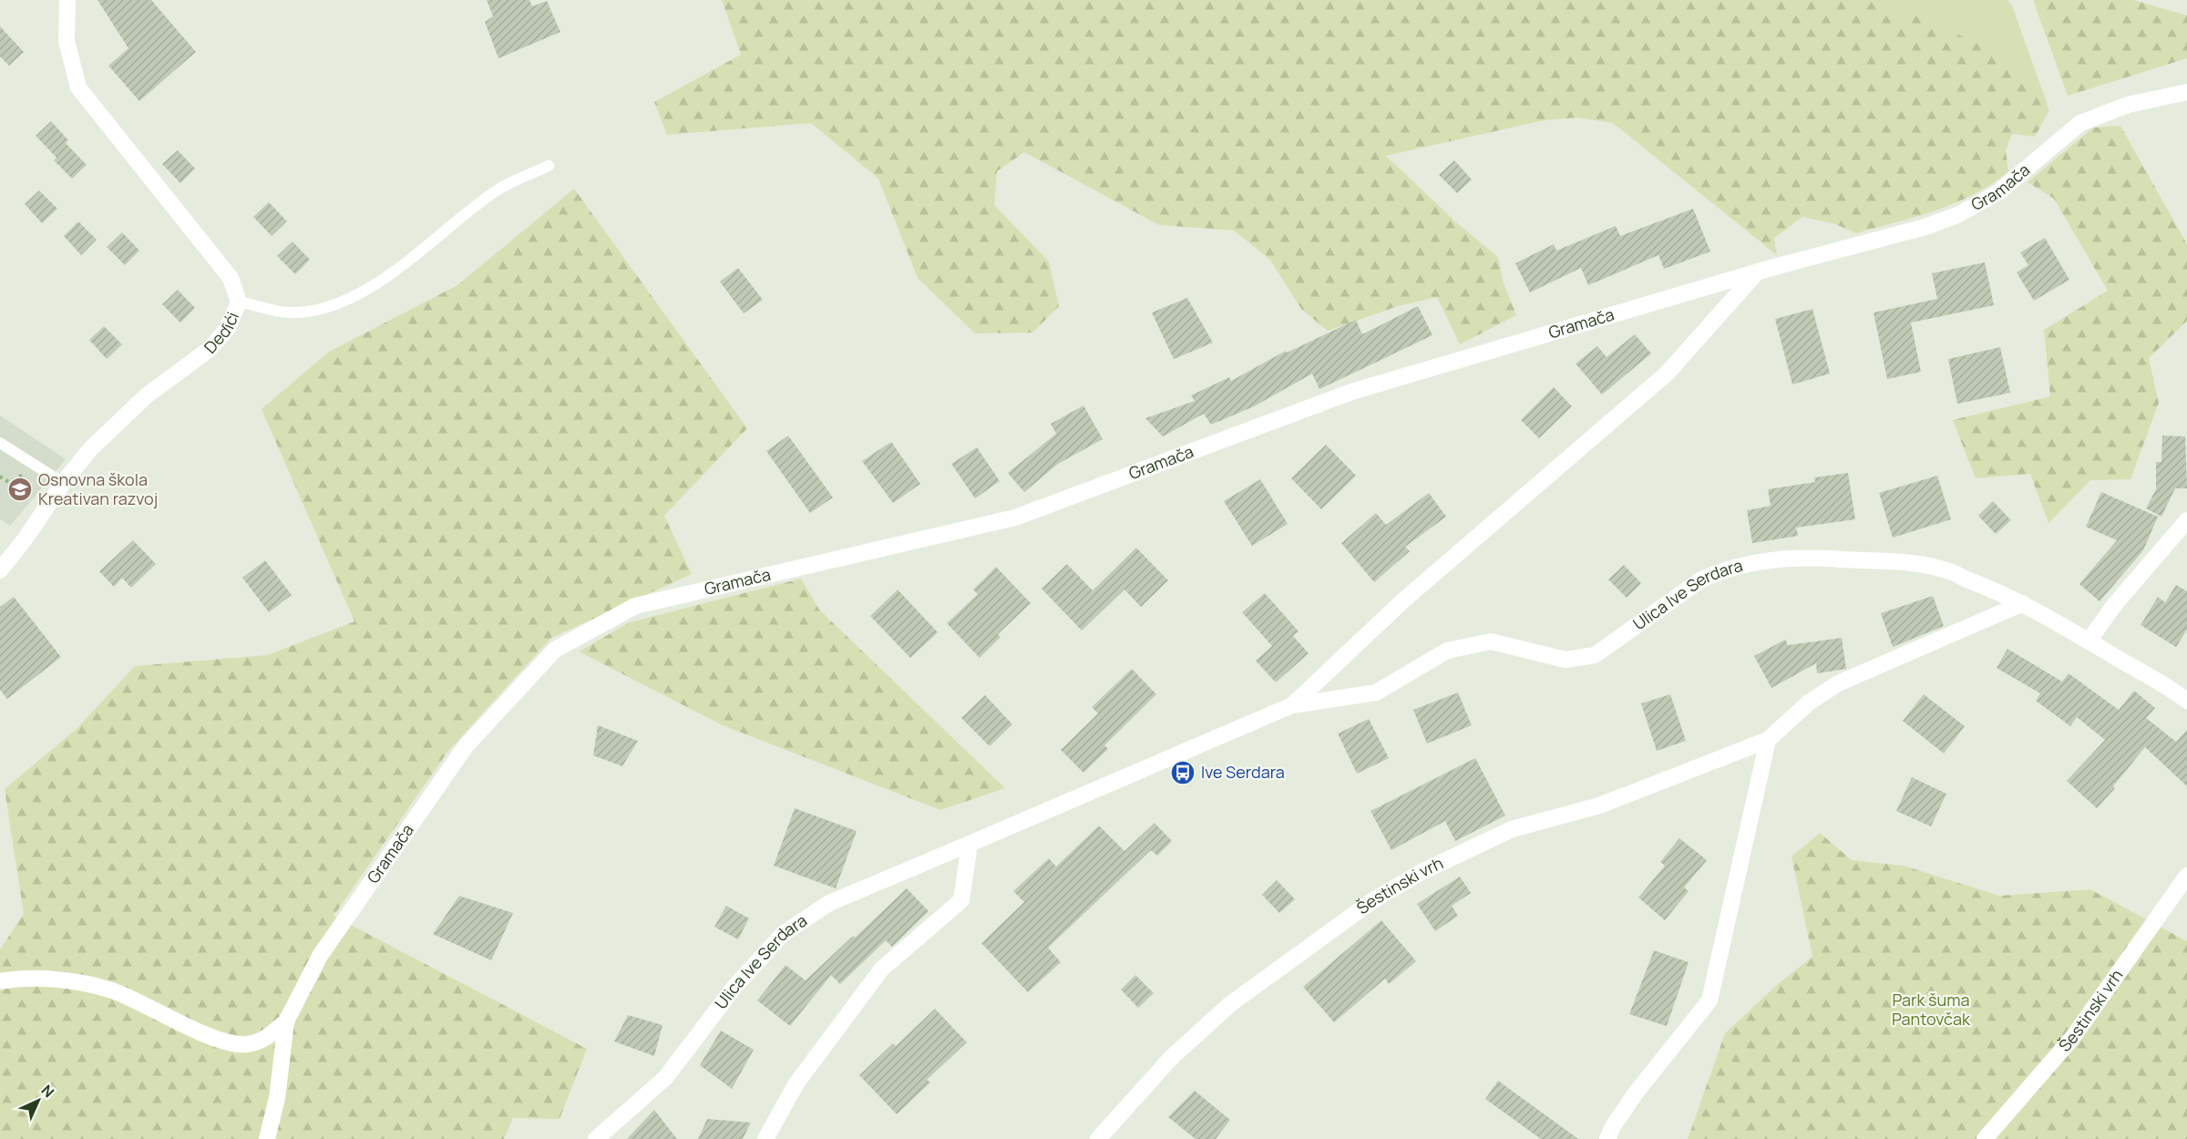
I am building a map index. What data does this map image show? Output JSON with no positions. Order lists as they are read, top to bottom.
{
  "streets": {
    "street": [
      "Gramača",
      "Dedići",
      "Ulica Ive Serdara",
      "Šestinski vrh"
    ]
  },
  "crossings": [
    ["Gramača", "Ulica Ive Serdara"],
    ["Ulica Ive Serdara", "Šestinski vrh"]
  ],
  "parks": ["Park šuma Pantovčak"],
  "places": {
    "school or university": ["Osnovna škola Kreativan razvoj"],
    "bus stop": ["Ive Serdara"]
  },
  "north": "top right"
}
